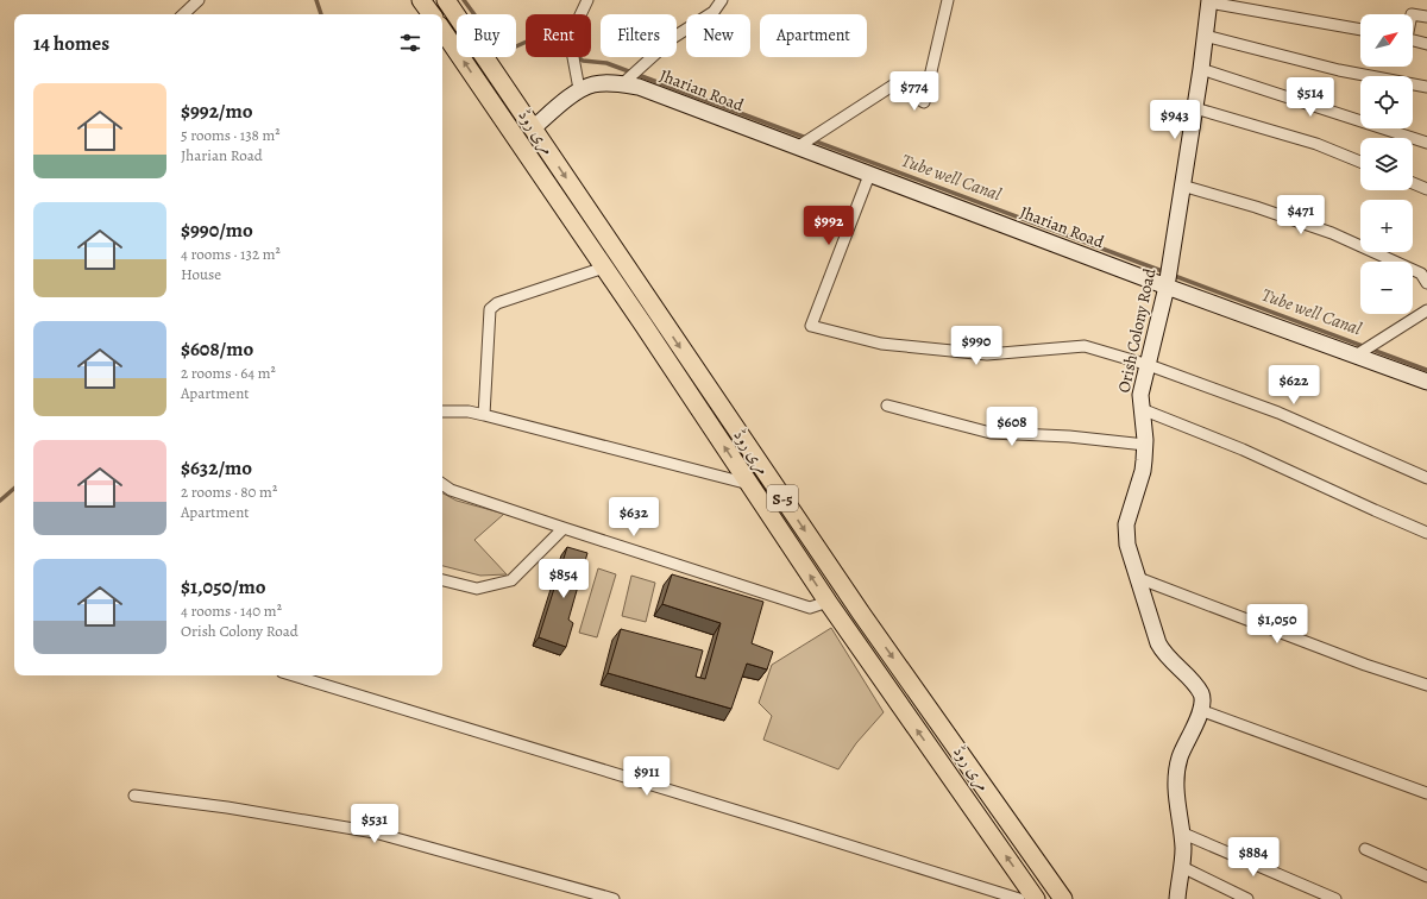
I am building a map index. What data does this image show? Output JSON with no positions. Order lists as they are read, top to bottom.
{
  "streets": {
    "main road": [
      "Jharian Road",
      "مری روڈ",
      "Orish Colony Road",
      "S-5"
    ]
  },
  "crossings": [
    ["Jharian Road", "مری روڈ"],
    ["Jharian Road", "Orish Colony Road"]
  ],
  "water": ["Tube well Canal"],
  "north": "top right",
  "page": {
    "map_buttons": ["+", "−"],
    "chip": [
      "Buy",
      "Rent",
      "Filters",
      "New",
      "Apartment"
    ],
    "heading": "14 homes",
    "price": [
      "$774",
      "$514",
      "$943",
      "$471",
      "$992",
      "$990",
      "$622",
      "$608",
      "$632",
      "$854",
      "$1,050",
      "$911",
      "$531",
      "$884"
    ],
    "list": [
      {
        "name": "$992/mo",
        "note": "5 rooms · 138 m² · Jharian Road"
      },
      {
        "name": "$990/mo",
        "note": "4 rooms · 132 m² · House"
      },
      {
        "name": "$608/mo",
        "note": "2 rooms · 64 m² · Apartment"
      },
      {
        "name": "$632/mo",
        "note": "2 rooms · 80 m² · Apartment"
      },
      {
        "name": "$1,050/mo",
        "note": "4 rooms · 140 m² · Orish Colony Road"
      }
    ]
  }
}
